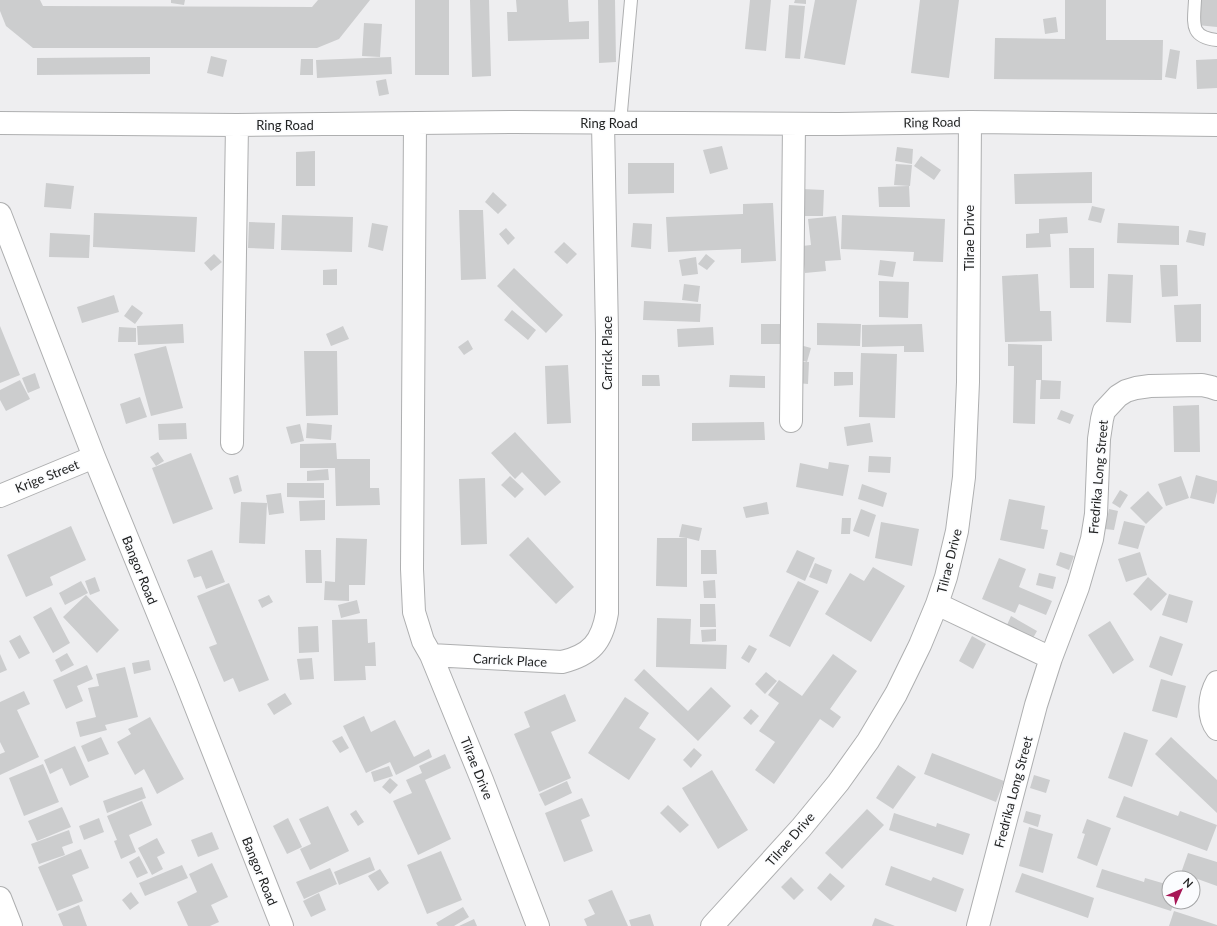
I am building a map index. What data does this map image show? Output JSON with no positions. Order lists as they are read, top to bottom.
{
  "streets": {
    "street": [
      "Ring Road",
      "Tilrae Drive",
      "Carrick Place",
      "Krige Street",
      "Fredrika Long Street",
      "Bangor Road"
    ]
  },
  "crossings": [
    ["Ring Road", "Tilrae Drive"],
    ["Ring Road", "Carrick Place"],
    ["Tilrae Drive", "Carrick Place"],
    ["Krige Street", "Bangor Road"]
  ],
  "north": "top right"
}
